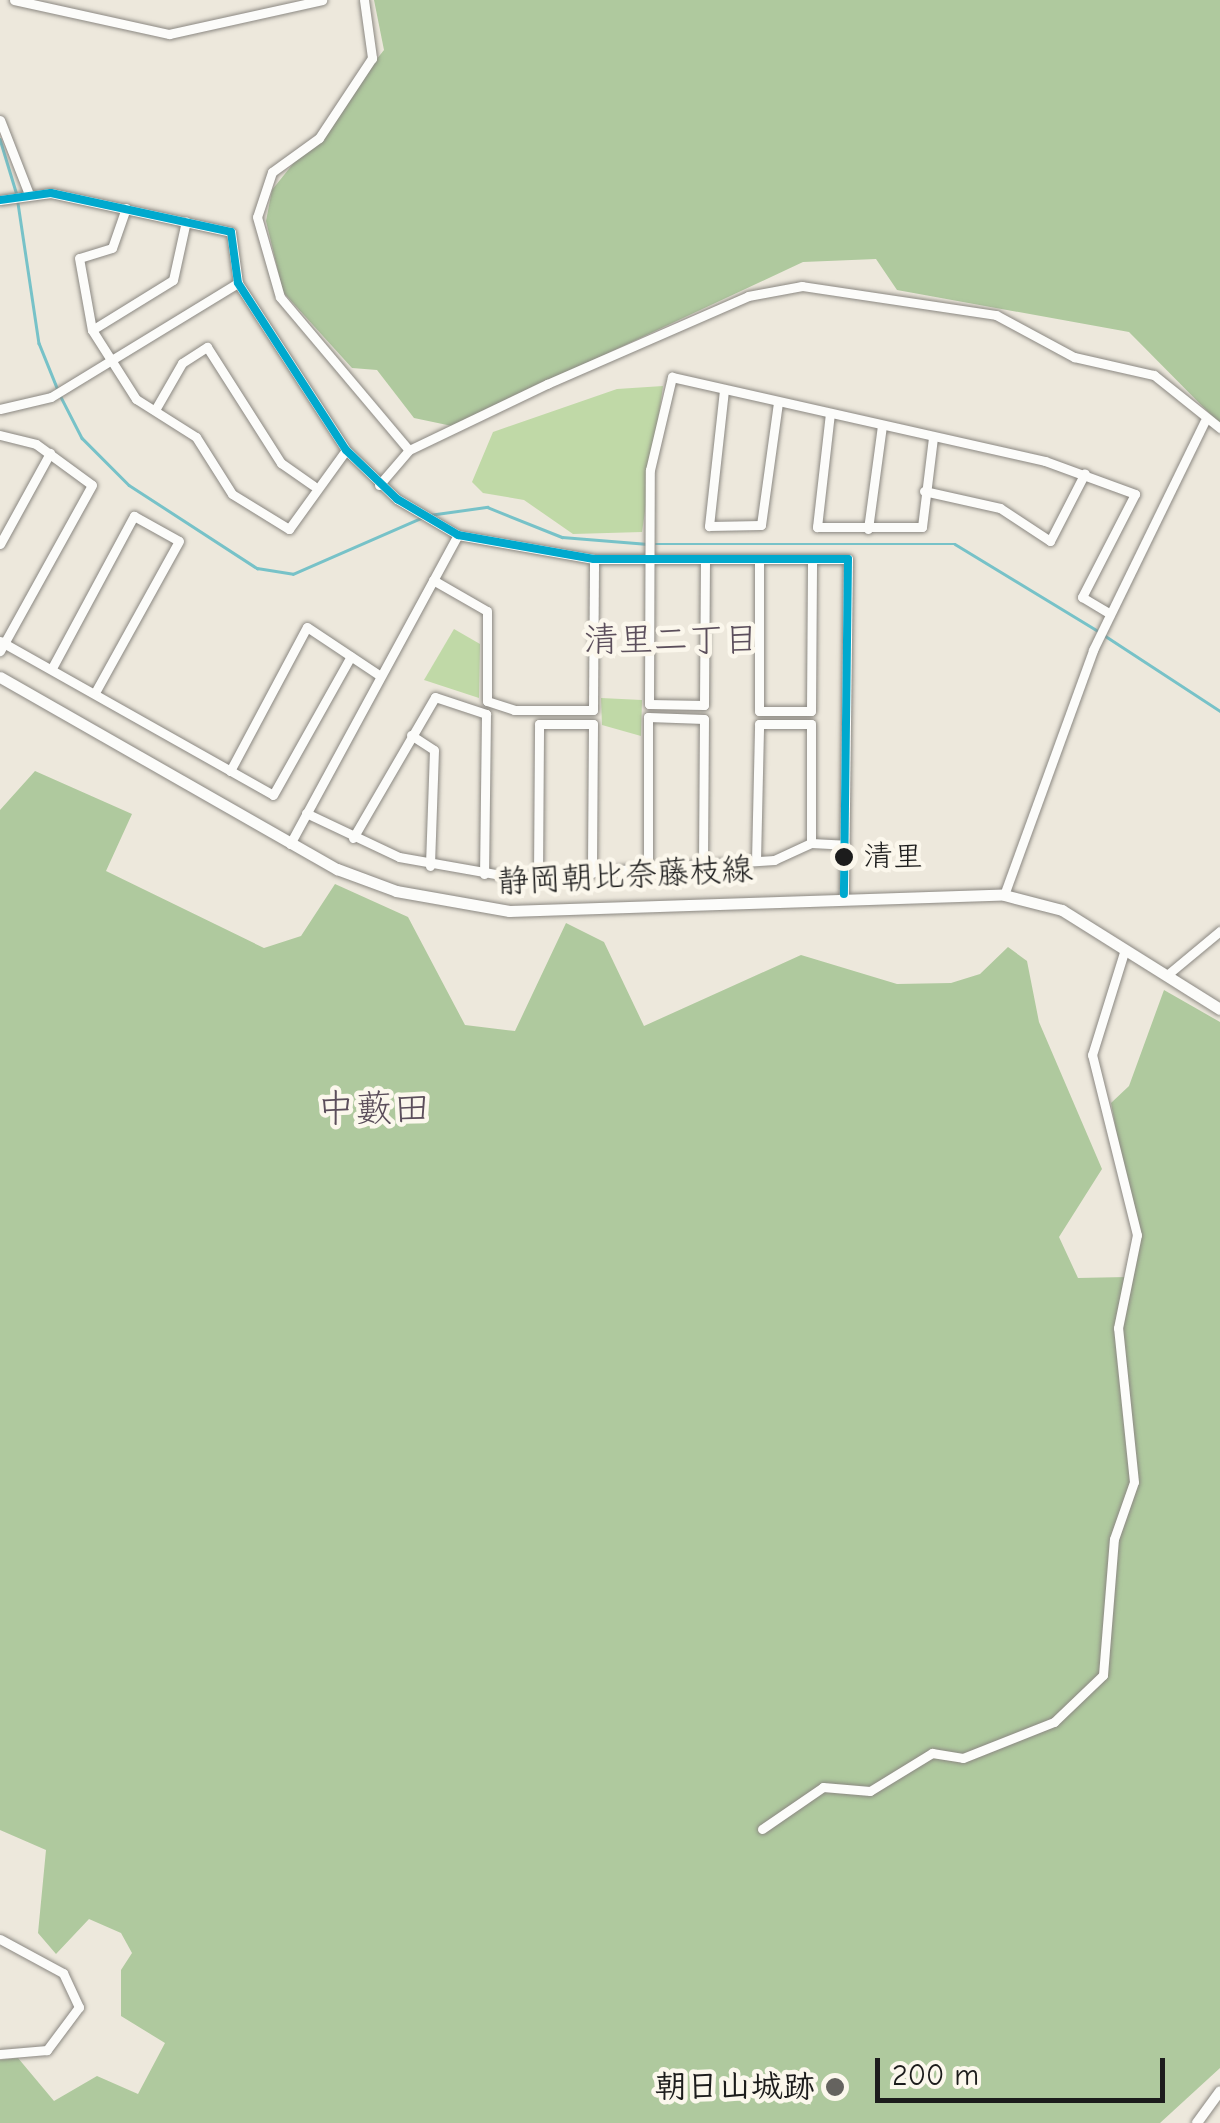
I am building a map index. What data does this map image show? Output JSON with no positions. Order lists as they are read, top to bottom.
{
  "streets": {
    "main road": ["静岡朝比奈藤枝線"]
  },
  "districts": ["清里二丁目", "中藪田"],
  "places": ["清里", "朝日山城跡"],
  "scale_bar": "200 m"
}
